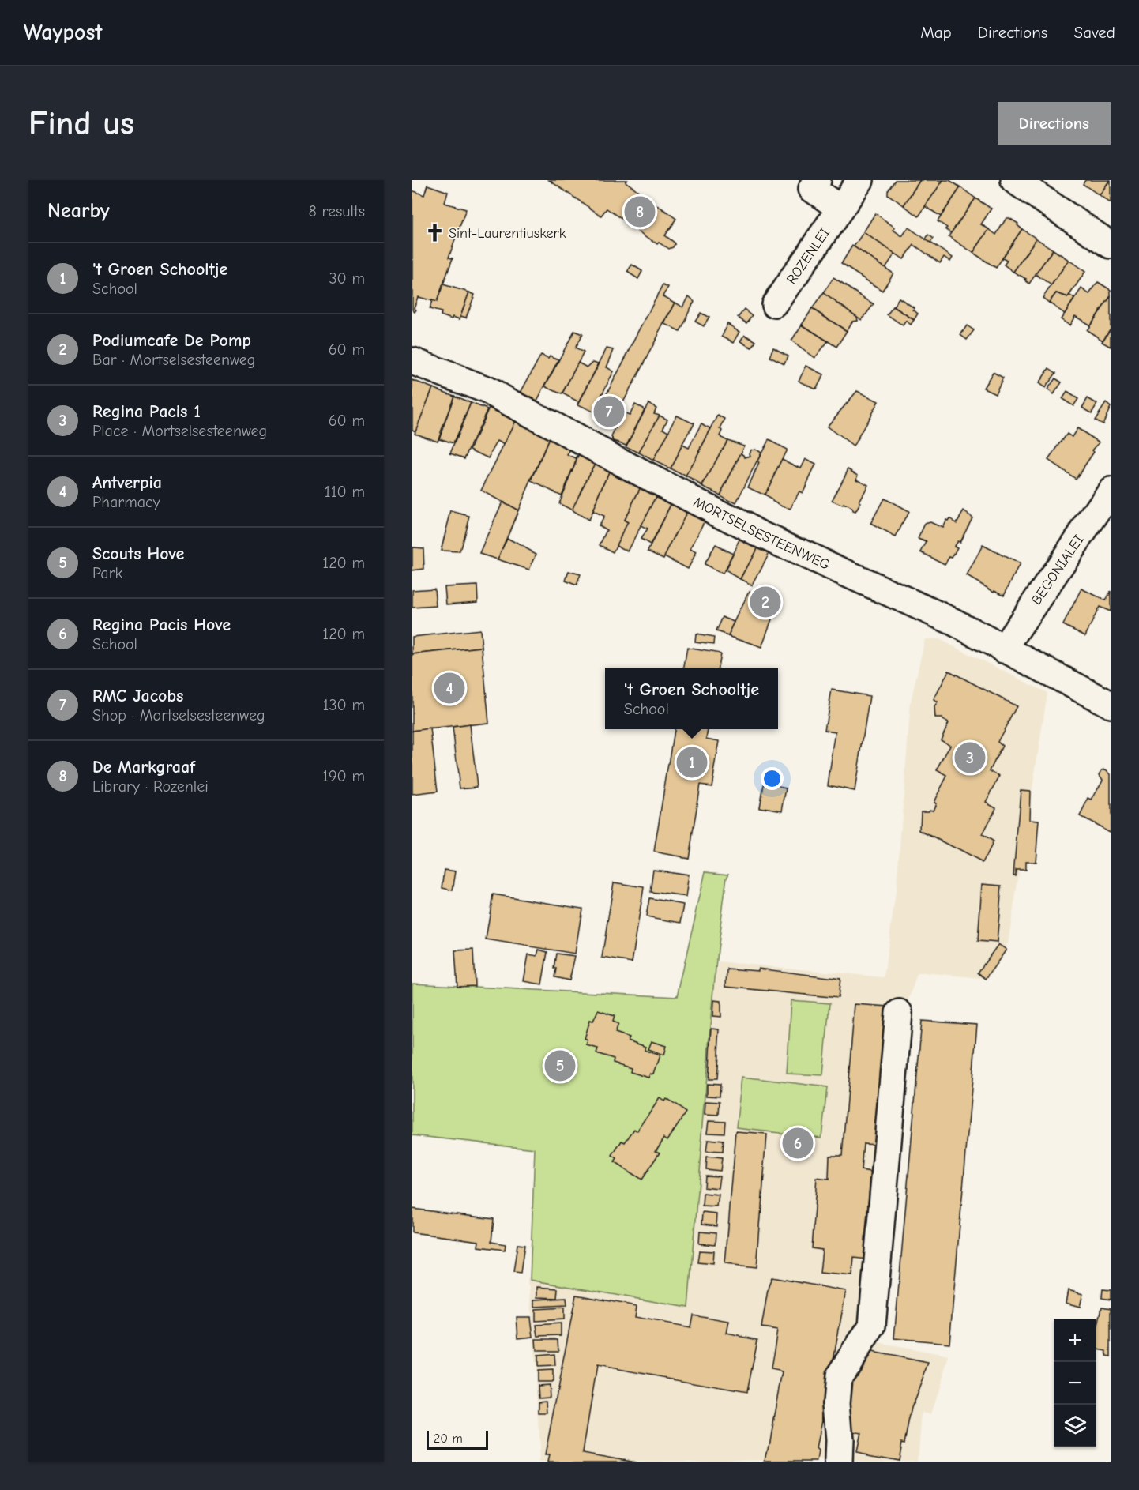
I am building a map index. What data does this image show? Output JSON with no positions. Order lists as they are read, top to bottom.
{
  "streets": {
    "street": ["ROZENLEI", "MORTSELSESTEENWEG", "BEGONIALEI"]
  },
  "crossings": [
    ["MORTSELSESTEENWEG", "BEGONIALEI"]
  ],
  "places": {
    "church": ["Sint-Laurentiuskerk"]
  },
  "scale_bar": "20 m",
  "page": {
    "header": "Waypost",
    "nav": ["Map", "Directions", "Saved"],
    "buttons": "Directions",
    "title": "Find us",
    "heading": ["Nearby", "8 results"],
    "pins": [
      "8",
      "7",
      "2",
      "4",
      "3",
      "1",
      "5",
      "6"
    ],
    "list": [
      {
        "mark": "1",
        "name": "'t Groen Schooltje",
        "note": "School",
        "value": "30 m"
      },
      {
        "mark": "2",
        "name": "Podiumcafe De Pomp",
        "note": "Bar · Mortselsesteenweg",
        "value": "60 m"
      },
      {
        "mark": "3",
        "name": "Regina Pacis 1",
        "note": "Place · Mortselsesteenweg",
        "value": "60 m"
      },
      {
        "mark": "4",
        "name": "Antverpia",
        "note": "Pharmacy",
        "value": "110 m"
      },
      {
        "mark": "5",
        "name": "Scouts Hove",
        "note": "Park",
        "value": "120 m"
      },
      {
        "mark": "6",
        "name": "Regina Pacis Hove",
        "note": "School",
        "value": "120 m"
      },
      {
        "mark": "7",
        "name": "RMC Jacobs",
        "note": "Shop · Mortselsesteenweg",
        "value": "130 m"
      },
      {
        "mark": "8",
        "name": "De Markgraaf",
        "note": "Library · Rozenlei",
        "value": "190 m"
      }
    ],
    "popup": ["'t Groen Schooltje", "School"],
    "map_buttons": ["+", "−"],
    "scale": "20 m"
  }
}
